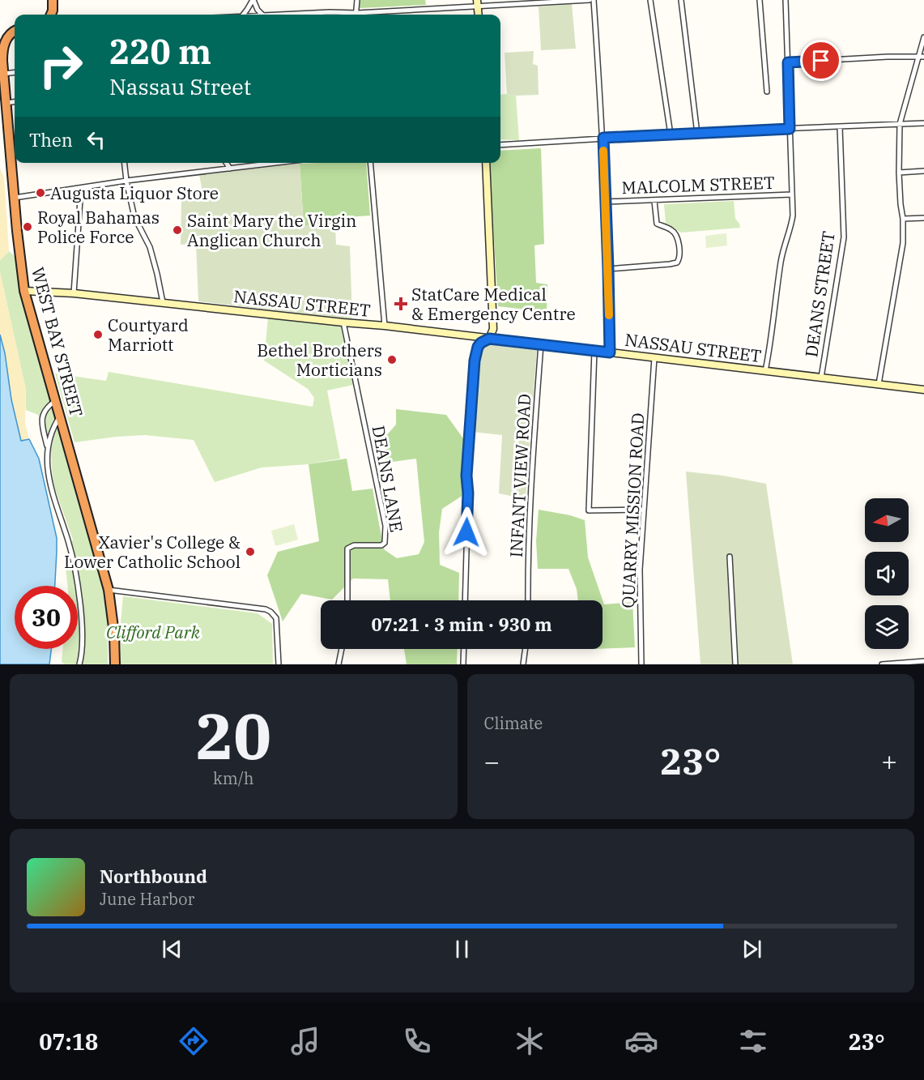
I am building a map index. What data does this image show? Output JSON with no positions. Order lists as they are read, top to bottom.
{
  "streets": {
    "highway": ["WEST BAY STREET"],
    "main road": ["NASSAU STREET"],
    "street": [
      "MALCOLM STREET",
      "DEANS STREET",
      "INFANT VIEW ROAD",
      "DEANS LANE",
      "QUARRY MISSION ROAD"
    ]
  },
  "crossings": [
    ["DEANS STREET", "NASSAU STREET"],
    ["NASSAU STREET", "WEST BAY STREET"],
    ["NASSAU STREET", "INFANT VIEW ROAD"],
    ["NASSAU STREET", "DEANS LANE"],
    ["NASSAU STREET", "QUARRY MISSION ROAD"]
  ],
  "parks": ["Clifford Park"],
  "places": {
    "other": [
      "Augusta Liquor Store",
      "Royal Bahamas Police Force",
      "Saint Mary the Virgin Anglican Church",
      "Courtyard Marriott",
      "Bethel Brothers Morticians",
      "Xavier's College & Lower Catholic School"
    ],
    "health": ["StatCare Medical & Emergency Centre"]
  },
  "north": "left",
  "page": {
    "turn": ["220 m", "Nassau Street"],
    "then": "Then",
    "limit": "30",
    "trip": "07:21 · 3 min · 930 m",
    "tile": [
      ["20", "km/h"],
      "Climate"
    ],
    "heat": ["−", "23°", "+"],
    "song": ["Northbound", "June Harbor"],
    "tabs": ["07:18", "23°"]
  }
}
